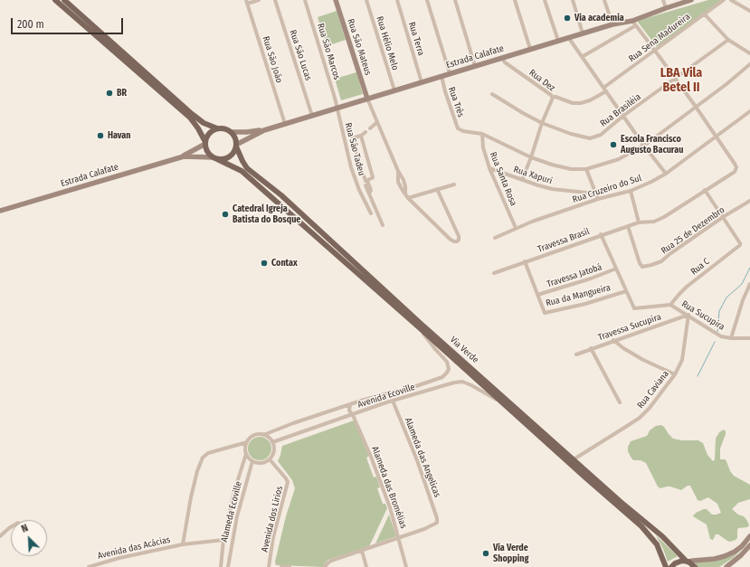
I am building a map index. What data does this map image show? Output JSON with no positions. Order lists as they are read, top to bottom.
{
  "streets": {
    "main road": ["Via Verde"],
    "street": [
      "Rua Sena Madureira",
      "Rua Terra",
      "Rua Hélio Melo",
      "Rua São Mateus",
      "Rua São Marcos",
      "Rua São Lucas",
      "Estrada Calafate",
      "Rua São João",
      "Rua Dez",
      "Rua Três",
      "Rua Brasiléia",
      "Rua São Tadeu",
      "Rua Xapuri",
      "Rua Santa Rosa",
      "Rua Cruzeiro do Sul",
      "Rua 25 de Dezembro",
      "Travessa Brasil",
      "Rua C",
      "Travessa Jatobá",
      "Rua da Mangueira",
      "Rua Sucupira",
      "Travessa Sucupira",
      "Rua Caviana",
      "Avenida Ecoville",
      "Alameda das Angelicas",
      "Alameda das Bromélias",
      "Alameda Ecoville",
      "Avenida dos Lírios",
      "Avenida das Acácias"
    ]
  },
  "crossings": [
    ["Rua Sena Madureira", "Rua Dez"],
    ["Rua Terra", "Estrada Calafate"],
    ["Rua Hélio Melo", "Estrada Calafate"],
    ["Rua São Mateus", "Estrada Calafate"],
    ["Rua São Marcos", "Estrada Calafate"],
    ["Rua São Marcos", "Rua São Tadeu"],
    ["Rua São Lucas", "Estrada Calafate"],
    ["Estrada Calafate", "Rua São João"],
    ["Estrada Calafate", "Rua Dez"],
    ["Estrada Calafate", "Rua Três"],
    ["Estrada Calafate", "Rua São Tadeu"],
    ["Estrada Calafate", "Via Verde"],
    ["Rua Dez", "Rua Brasiléia"],
    ["Rua Dez", "Rua Xapuri"],
    ["Rua Três", "Rua Santa Rosa"],
    ["Rua Xapuri", "Rua Santa Rosa"],
    ["Rua Santa Rosa", "Rua Cruzeiro do Sul"],
    ["Rua Cruzeiro do Sul", "Travessa Brasil"],
    ["Rua 25 de Dezembro", "Travessa Brasil"],
    ["Rua 25 de Dezembro", "Rua C"],
    ["Travessa Brasil", "Rua da Mangueira"],
    ["Rua C", "Rua Sucupira"],
    ["Travessa Jatobá", "Rua da Mangueira"],
    ["Rua Sucupira", "Travessa Sucupira"],
    ["Rua Sucupira", "Rua Caviana"],
    ["Travessa Sucupira", "Rua Caviana"],
    ["Via Verde", "Rua Caviana"],
    ["Via Verde", "Avenida Ecoville"],
    ["Avenida Ecoville", "Alameda das Angelicas"],
    ["Avenida Ecoville", "Alameda das Bromélias"],
    ["Avenida Ecoville", "Alameda Ecoville"],
    ["Avenida Ecoville", "Avenida dos Lírios"],
    ["Avenida Ecoville", "Avenida das Acácias"],
    ["Alameda das Angelicas", "Alameda das Bromélias"],
    ["Alameda Ecoville", "Avenida dos Lírios"],
    ["Alameda Ecoville", "Avenida das Acácias"],
    ["Avenida dos Lírios", "Avenida das Acácias"]
  ],
  "districts": ["LBA Vila Betel II"],
  "places": [
    "Via academia",
    "BR",
    "Havan",
    "Escola Francisco Augusto Bacurau",
    "Catedral Igreja Batista do Bosque",
    "Contax",
    "Via Verde Shopping"
  ],
  "scale_bar": "200 m",
  "north": "top left"
}
